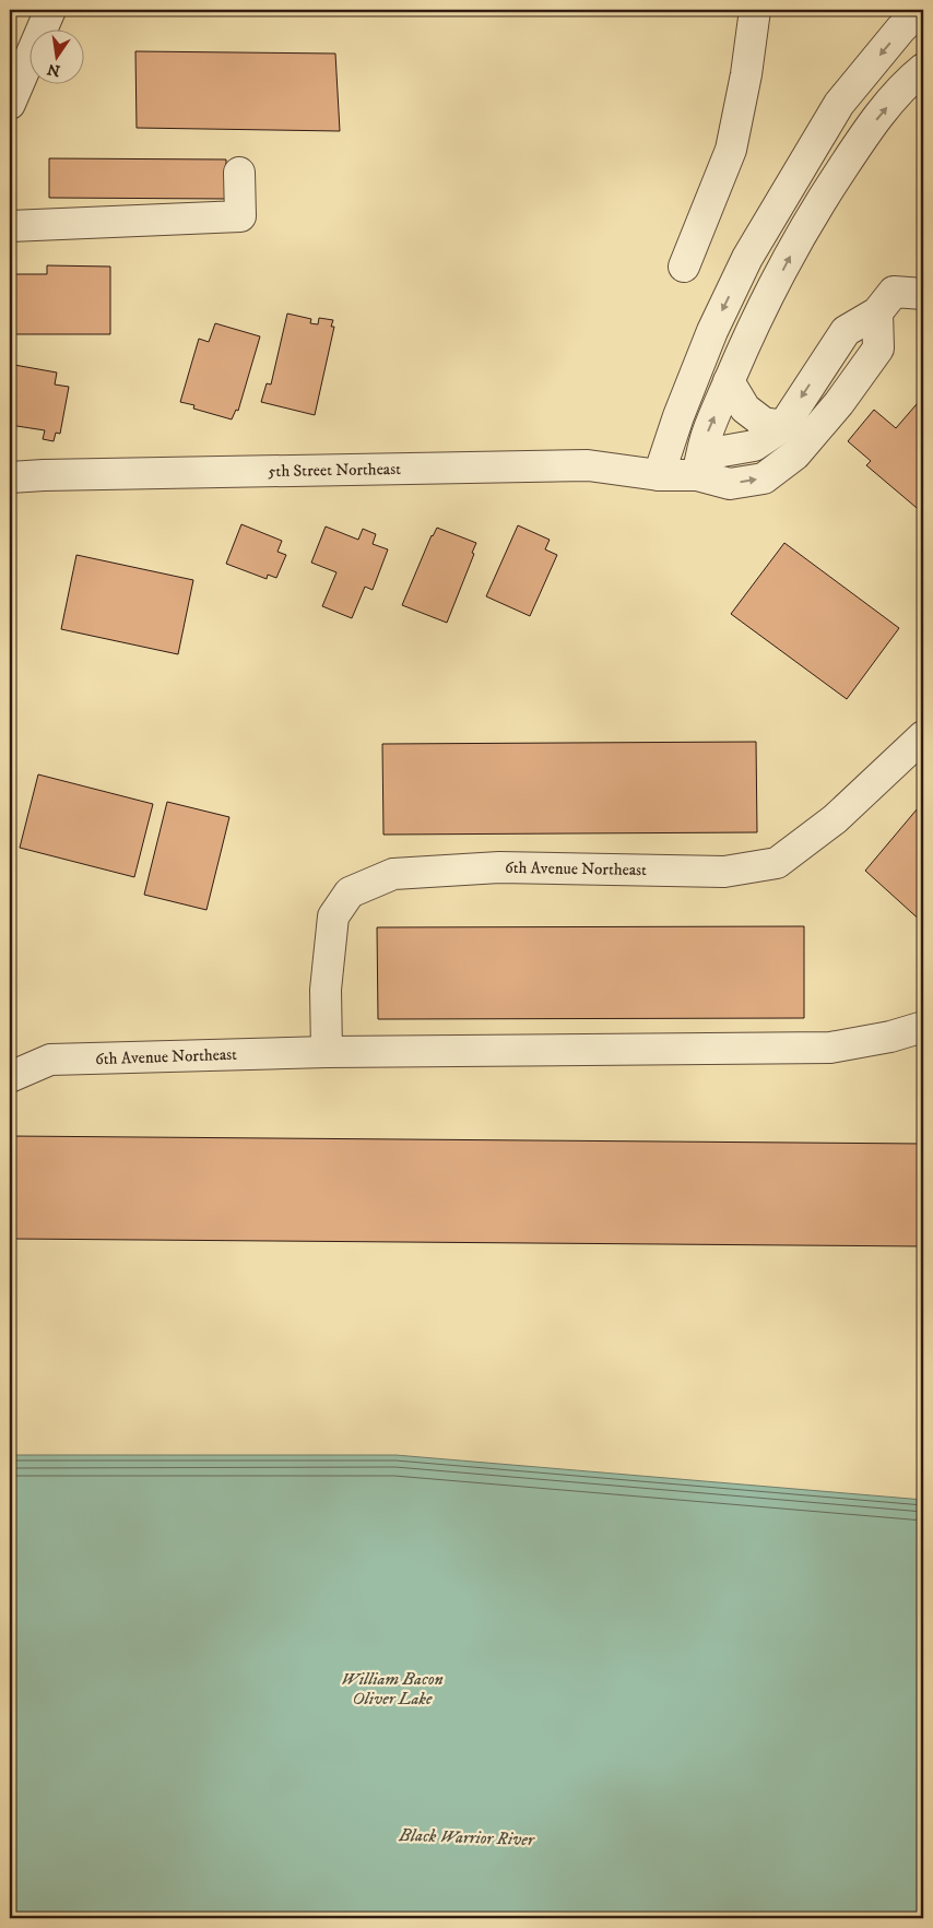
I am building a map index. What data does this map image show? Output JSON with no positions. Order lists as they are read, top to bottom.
{
  "streets": {
    "street": ["5th Street Northeast", "6th Avenue Northeast"]
  },
  "water": ["William Bacon Oliver Lake", "Black Warrior River"],
  "north": "bottom"
}
